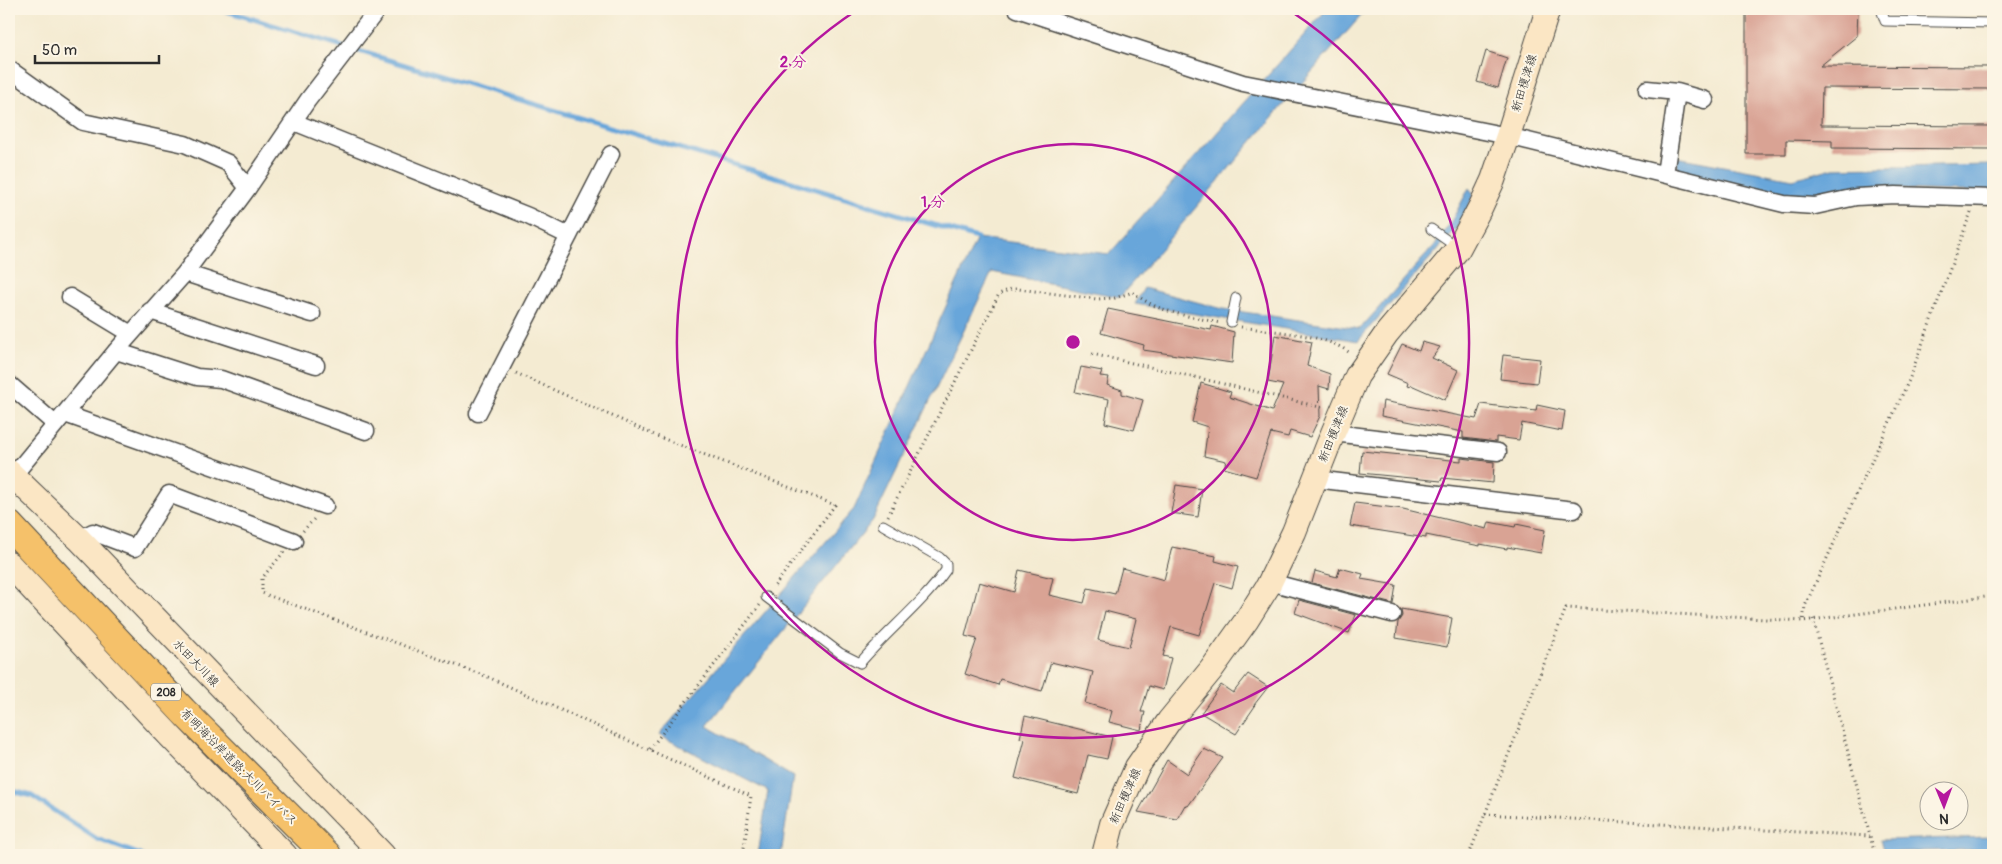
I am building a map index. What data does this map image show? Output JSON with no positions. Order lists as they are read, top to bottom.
{
  "streets": {
    "highway": ["208", "有明海沿岸道路;大川バイパス"],
    "main road": ["新田榎津線", "水田大川線"]
  },
  "scale_bar": "50 m",
  "north": "bottom",
  "rings": ["2 分", "1 分"]
}
